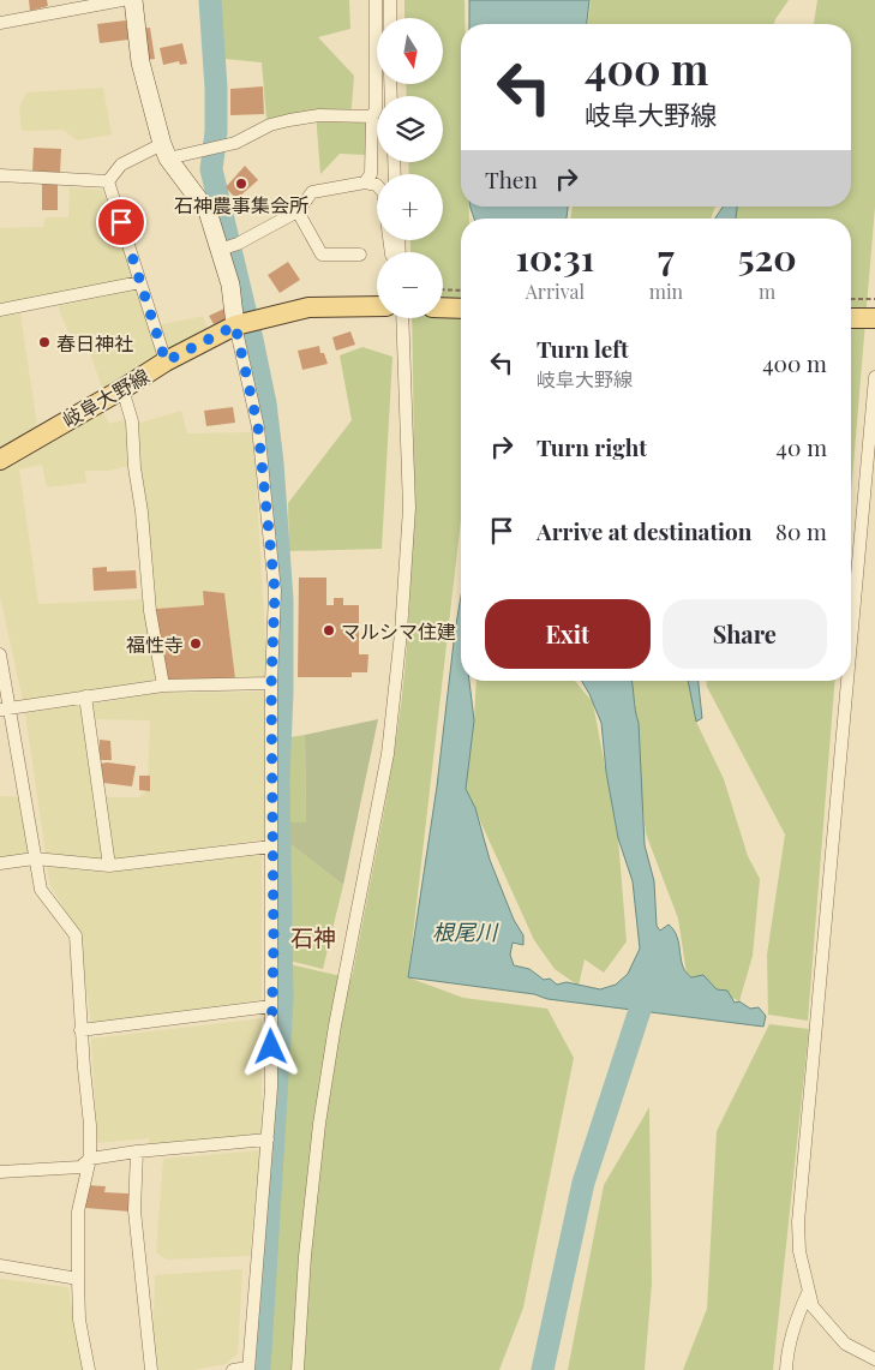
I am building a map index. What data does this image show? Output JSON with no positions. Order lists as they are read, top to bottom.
{
  "streets": {
    "main road": ["岐阜大野線"]
  },
  "districts": ["石神"],
  "water": ["根尾川"],
  "places": [
    "石神農事集会所",
    "春日神社",
    "マルシマ住建",
    "福性寺"
  ],
  "north": "bottom",
  "page": {
    "map_buttons": ["+", "−"],
    "turn": ["400 m", "岐阜大野線"],
    "then": "Then",
    "eta": [
      "10:31",
      "Arrival",
      "7",
      "min",
      "520",
      "m"
    ],
    "list": [
      {
        "name": "Turn left",
        "note": "岐阜大野線",
        "value": "400 m"
      },
      {
        "name": "Turn right",
        "value": "40 m"
      },
      {
        "name": "Arrive at destination",
        "value": "80 m"
      }
    ],
    "buttons": ["Exit", "Share"]
  }
}
